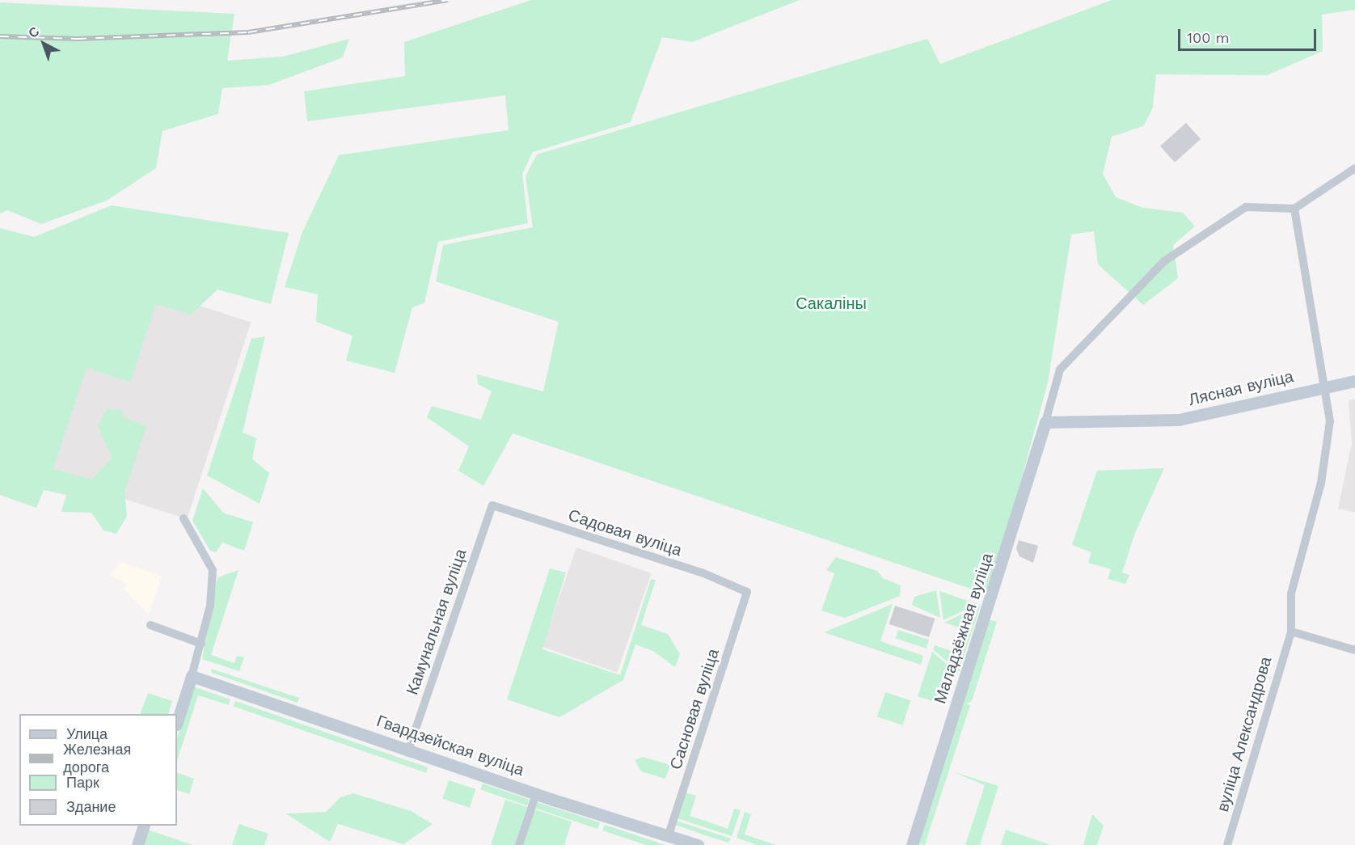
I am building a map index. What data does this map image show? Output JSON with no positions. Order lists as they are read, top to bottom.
{
  "streets": {
    "main road": ["Лясная вуліца", "Маладзёжная вуліца", "Гвардзейская вуліца"],
    "street": [
      "Садовая вуліца",
      "Камунальная вуліца",
      "Сасновая вуліца",
      "вуліца Александрова"
    ]
  },
  "crossings": [
    ["Лясная вуліца", "Маладзёжная вуліца"],
    ["Лясная вуліца", "вуліца Александрова"],
    ["Садовая вуліца", "Камунальная вуліца"],
    ["Садовая вуліца", "Сасновая вуліца"],
    ["Камунальная вуліца", "Гвардзейская вуліца"],
    ["Сасновая вуліца", "Гвардзейская вуліца"]
  ],
  "parks": ["Сакаліны"],
  "legend": [
    "Улица",
    "Железная дорога",
    "Парк",
    "Здание"
  ],
  "scale_bar": "100 m",
  "north": "top left"
}
